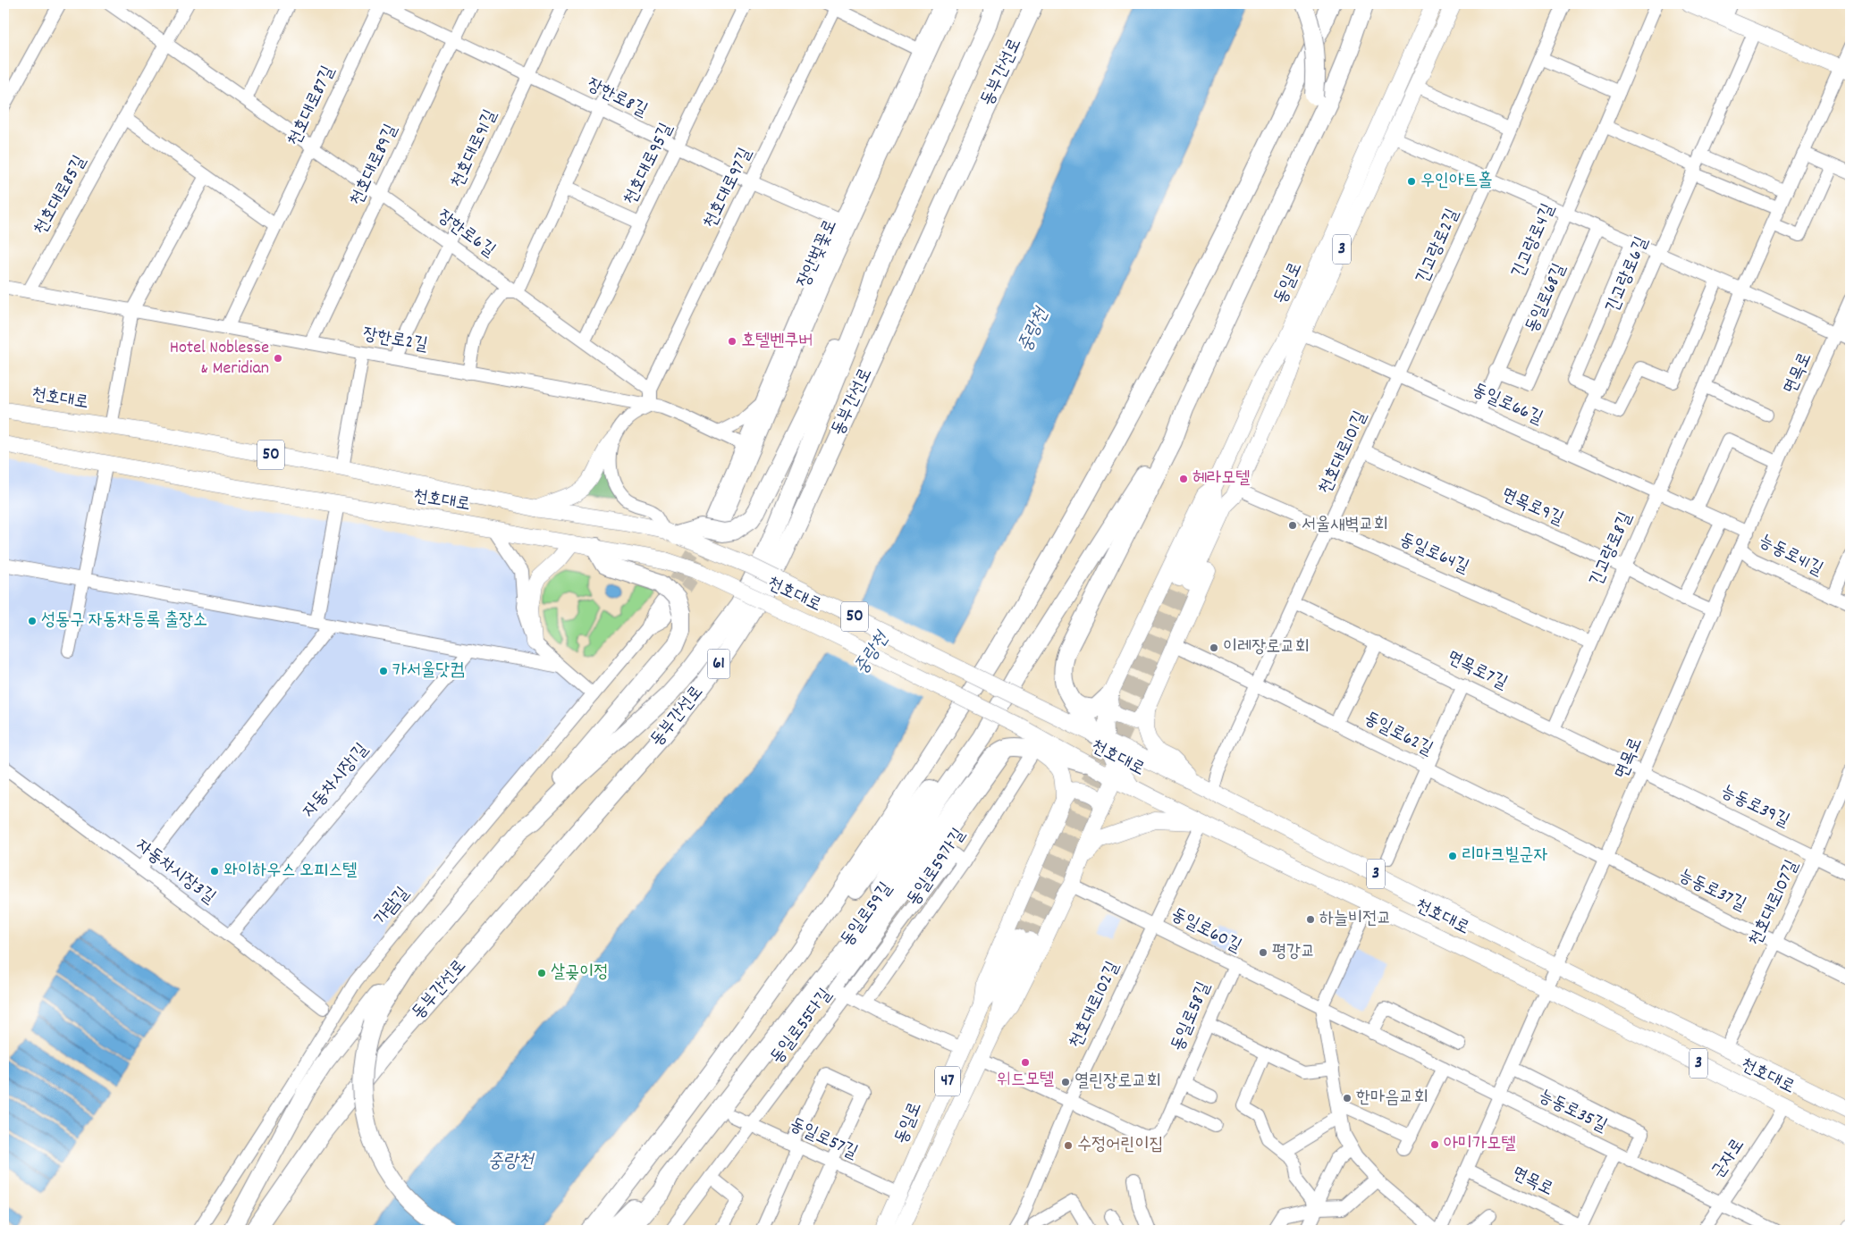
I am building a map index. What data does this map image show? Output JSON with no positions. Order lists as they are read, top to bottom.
{
  "streets": {
    "highway": ["동부간선로", "61"],
    "main road": [
      "3",
      "동일로",
      "천호대로",
      "50",
      "47"
    ],
    "street": [
      "장한로8길",
      "천호대로87길",
      "천호대로91길",
      "천호대로95길",
      "천호대로89길",
      "천호대로97길",
      "천호대로85길",
      "장한로6길",
      "긴고랑로4길",
      "긴고랑로2길",
      "장안벚꽃로",
      "긴고랑로6길",
      "동일로68길",
      "장한로2길",
      "면목로",
      "동일로66길",
      "천호대로101길",
      "면목로9길",
      "긴고랑로8길",
      "동일로64길",
      "능동로41길",
      "면목로7길",
      "동일로62길",
      "자동차시장1길",
      "능동로39길",
      "동일로59가길",
      "자동차시장3길",
      "능동로37길",
      "천호대로107길",
      "가람길",
      "동일로59길",
      "동일로60길",
      "천호대로102길",
      "동일로58길",
      "동일로55다길",
      "능동로35길",
      "동일로57길",
      "군자로"
    ]
  },
  "crossings": [
    ["장한로8길", "천호대로87길"],
    ["장한로8길", "천호대로91길"],
    ["장한로8길", "천호대로95길"],
    ["장한로8길", "천호대로89길"],
    ["장한로8길", "천호대로97길"],
    ["장한로8길", "장안벚꽃로"],
    ["천호대로87길", "장한로6길"],
    ["천호대로87길", "장한로2길"],
    ["천호대로91길", "장한로6길"],
    ["천호대로91길", "장한로2길"],
    ["천호대로95길", "장한로6길"],
    ["천호대로89길", "장한로6길"],
    ["천호대로89길", "장한로2길"],
    ["천호대로97길", "장한로6길"],
    ["천호대로85길", "장한로6길"],
    ["천호대로85길", "장한로2길"],
    ["긴고랑로4길", "동일로68길"],
    ["긴고랑로4길", "동일로66길"],
    ["긴고랑로2길", "동일로66길"],
    ["긴고랑로2길", "천호대로101길"],
    ["긴고랑로6길", "동일로66길"],
    ["동일로", "동일로66길"],
    ["동일로", "동일로64길"],
    ["동일로", "동일로58길"],
    ["동일로", "동일로57길"],
    ["장한로2길", "천호대로"],
    ["면목로", "천호대로"],
    ["면목로", "동일로66길"],
    ["면목로", "면목로9길"],
    ["면목로", "능동로41길"],
    ["면목로", "면목로7길"],
    ["면목로", "동일로62길"],
    ["면목로", "능동로39길"],
    ["면목로", "능동로37길"],
    ["면목로", "동일로60길"],
    ["면목로", "능동로35길"],
    ["천호대로", "천호대로101길"],
    ["천호대로", "천호대로107길"],
    ["천호대로", "천호대로102길"],
    ["천호대로", "군자로"],
    ["동일로66길", "천호대로101길"],
    ["동일로66길", "긴고랑로8길"],
    ["천호대로101길", "면목로9길"],
    ["천호대로101길", "동일로64길"],
    ["천호대로101길", "면목로7길"],
    ["천호대로101길", "동일로62길"],
    ["면목로9길", "긴고랑로8길"],
    ["긴고랑로8길", "동일로64길"],
    ["긴고랑로8길", "면목로7길"],
    ["면목로7길", "능동로39길"],
    ["동일로62길", "능동로37길"],
    ["자동차시장1길", "자동차시장3길"],
    ["능동로39길", "천호대로107길"],
    ["동일로59가길", "동일로55다길"],
    ["능동로37길", "천호대로107길"],
    ["동일로59길", "동일로55다길"],
    ["동일로60길", "천호대로102길"],
    ["동일로60길", "동일로58길"],
    ["동일로60길", "능동로35길"],
    ["천호대로102길", "동일로58길"],
    ["동일로55다길", "동일로57길"],
    ["능동로35길", "군자로"]
  ],
  "water": ["중랑천"],
  "places": [
    "우인아트홀",
    "호텔벤쿠버",
    "Hotel Noblesse & Meridian",
    "헤라모텔",
    "서울새벽교회",
    "성동구 자동차등록 출장소",
    "이레장로교회",
    "카서울닷컴",
    "리마크빌군자",
    "와이하우스 오피스텔",
    "하늘비전교",
    "평강교",
    "살곶이정",
    "위드모텔",
    "열린장로교회",
    "한마음교회",
    "아미가모텔",
    "수정어린이집"
  ]
}
